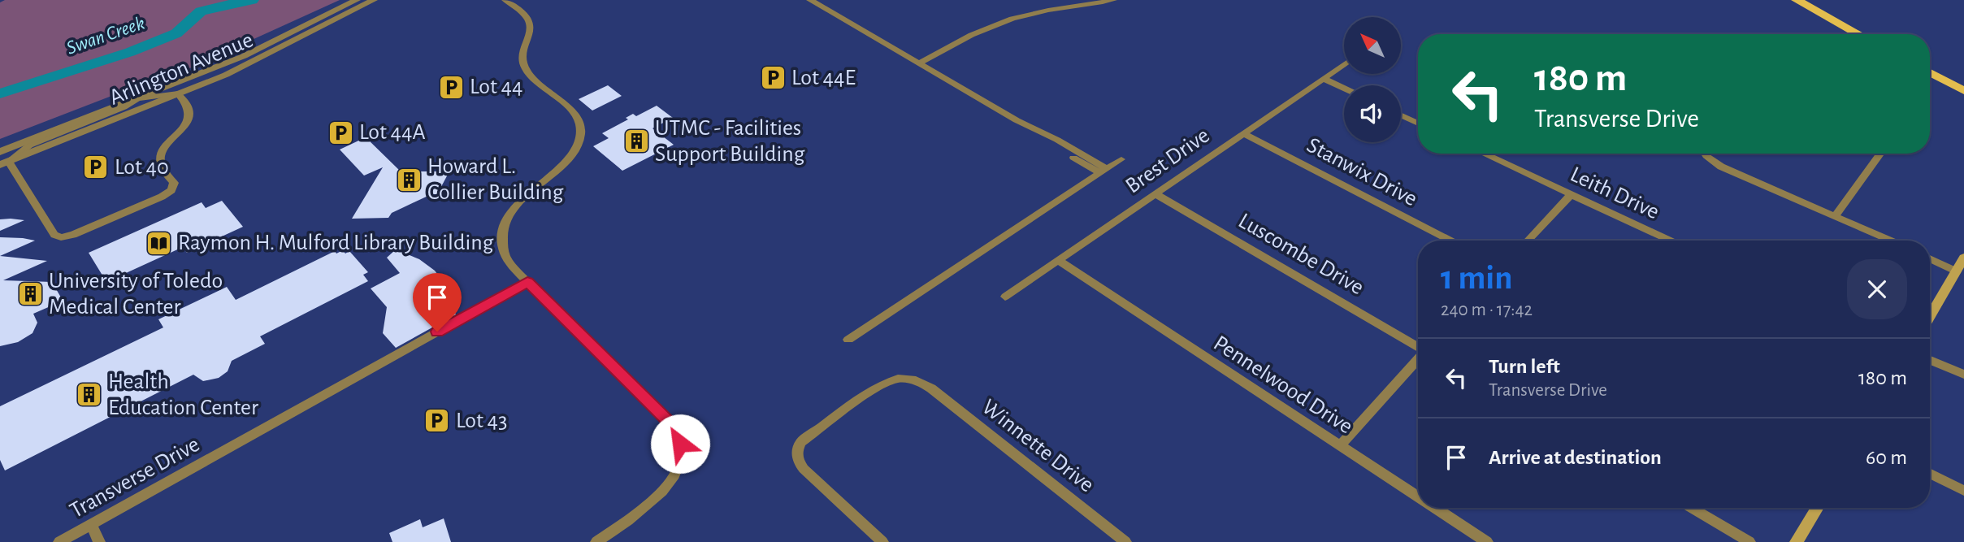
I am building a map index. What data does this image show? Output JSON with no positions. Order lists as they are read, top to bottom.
{
  "streets": {
    "street": [
      "Arlington Avenue",
      "Brest Drive",
      "Stanwix Drive",
      "Leith Drive",
      "Luscombe Drive",
      "Pennelwood Drive",
      "Winnette Drive",
      "Transverse Drive"
    ]
  },
  "crossings": [
    ["Brest Drive", "Stanwix Drive"],
    ["Brest Drive", "Luscombe Drive"],
    ["Brest Drive", "Pennelwood Drive"]
  ],
  "water": ["Swan Creek"],
  "places": {
    "parking": [
      "Lot 44E",
      "Lot 44",
      "Lot 44A",
      "Lot 40",
      "Lot 43"
    ],
    "building": [
      "UTMC - Facilities Support Building",
      "Howard L. Collier Building",
      "University of Toledo Medical Center",
      "Health Education Center"
    ],
    "library": ["Raymon H. Mulford Library Building"]
  },
  "north": "top left",
  "page": {
    "turn": ["180 m", "Transverse Drive"],
    "heading": ["1 min", "240 m · 17:42"],
    "list": [
      {
        "name": "Turn left",
        "note": "Transverse Drive",
        "value": "180 m"
      },
      {
        "name": "Arrive at destination",
        "value": "60 m"
      }
    ]
  }
}
